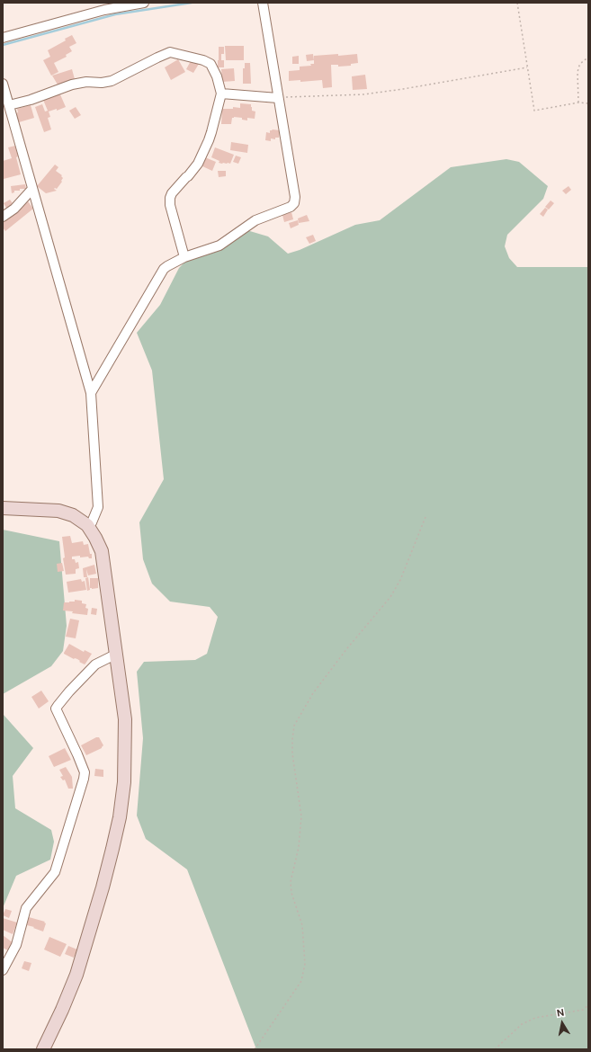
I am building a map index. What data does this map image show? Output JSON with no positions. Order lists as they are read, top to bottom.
{
  "north": "top"
}
